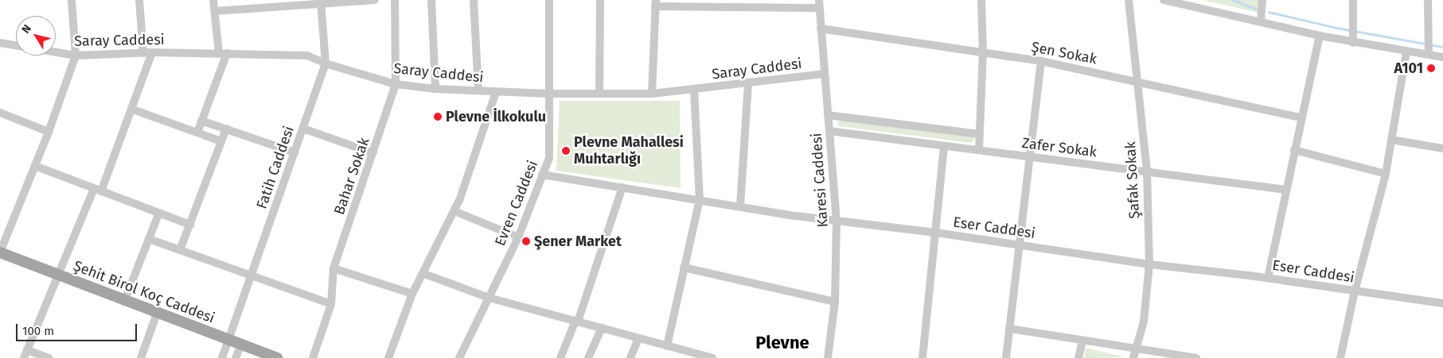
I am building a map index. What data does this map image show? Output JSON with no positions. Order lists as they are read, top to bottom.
{
  "streets": {
    "main road": ["Şehit Birol Koç Caddesi"],
    "street": [
      "Saray Caddesi",
      "Şen Sokak",
      "Zafer Sokak",
      "Fatih Caddesi",
      "Bahar Sokak",
      "Karesi Caddesi",
      "Şafak Sokak",
      "Evren Caddesi",
      "Eser Caddesi"
    ]
  },
  "crossings": [
    ["Saray Caddesi", "Fatih Caddesi"],
    ["Saray Caddesi", "Bahar Sokak"],
    ["Saray Caddesi", "Karesi Caddesi"],
    ["Saray Caddesi", "Evren Caddesi"],
    ["Şen Sokak", "Karesi Caddesi"],
    ["Şen Sokak", "Şafak Sokak"],
    ["Zafer Sokak", "Karesi Caddesi"],
    ["Zafer Sokak", "Şafak Sokak"],
    ["Fatih Caddesi", "Şehit Birol Koç Caddesi"],
    ["Karesi Caddesi", "Eser Caddesi"],
    ["Şafak Sokak", "Eser Caddesi"],
    ["Evren Caddesi", "Eser Caddesi"]
  ],
  "districts": ["Plevne"],
  "places": [
    "A101",
    "Plevne İlkokulu",
    "Plevne Mahallesi Muhtarlığı",
    "Şener Market"
  ],
  "scale_bar": "100 m",
  "north": "top left"
}
